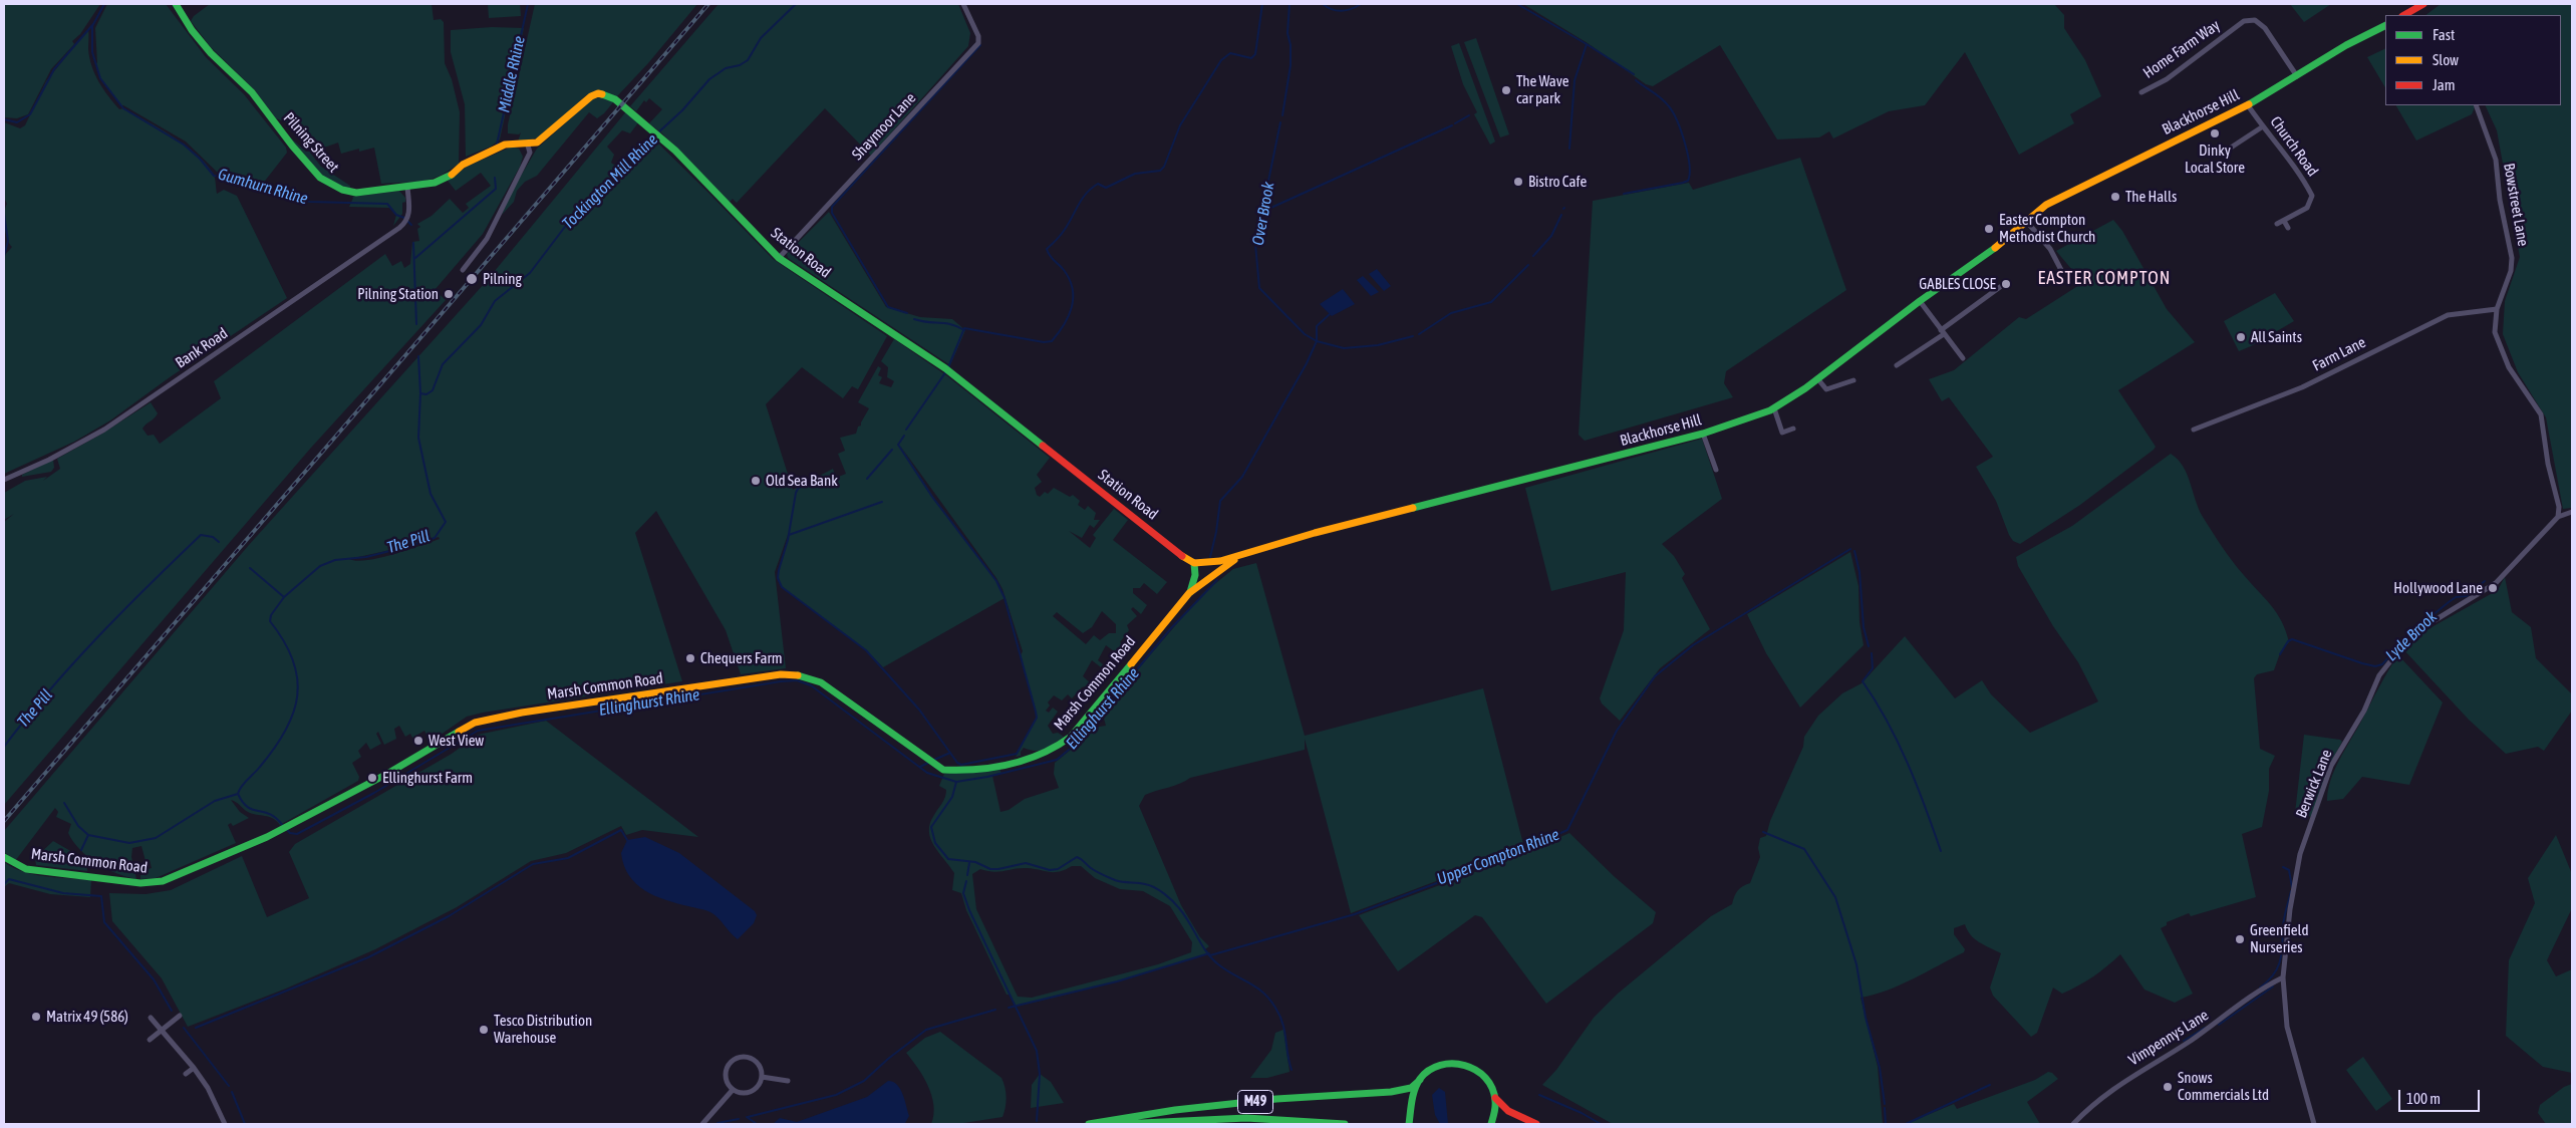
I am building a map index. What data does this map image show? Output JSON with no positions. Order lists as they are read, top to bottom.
{
  "streets": {
    "main road": [
      "Blackhorse Hill",
      "Pilning Street",
      "Station Road",
      "Marsh Common Road",
      "M49"
    ],
    "street": [
      "Home Farm Way",
      "Shaymoor Lane",
      "Church Road",
      "Bowstreet Lane",
      "Bank Road",
      "Farm Lane",
      "Berwick Lane",
      "Vimpennys Lane"
    ]
  },
  "crossings": [
    ["Home Farm Way", "Blackhorse Hill"],
    ["Blackhorse Hill", "Church Road"],
    ["Blackhorse Hill", "Marsh Common Road"],
    ["Shaymoor Lane", "Station Road"],
    ["Pilning Street", "Station Road"],
    ["Pilning Street", "Bank Road"],
    ["Bowstreet Lane", "Farm Lane"],
    ["Berwick Lane", "Vimpennys Lane"]
  ],
  "districts": ["EASTER COMPTON"],
  "water": [
    "Middle Rhine",
    "Tockington Mill Rhine",
    "Gumhurn Rhine",
    "Over Brook",
    "The Pill",
    "Lyde Brook",
    "Ellinghurst Rhine",
    "Upper Compton Rhine"
  ],
  "places": [
    "The Wave car park",
    "Dinky Local Store",
    "Bistro Cafe",
    "The Halls",
    "Easter Compton Methodist Church",
    "Pilning",
    "GABLES CLOSE",
    "Pilning Station",
    "All Saints",
    "Old Sea Bank",
    "Hollywood Lane",
    "Chequers Farm",
    "West View",
    "Ellinghurst Farm",
    "Greenfield Nurseries",
    "Matrix 49 (586)",
    "Tesco Distribution Warehouse",
    "Snows Commercials Ltd"
  ],
  "legend": ["Fast", "Slow", "Jam"],
  "scale_bar": "100 m"
}
